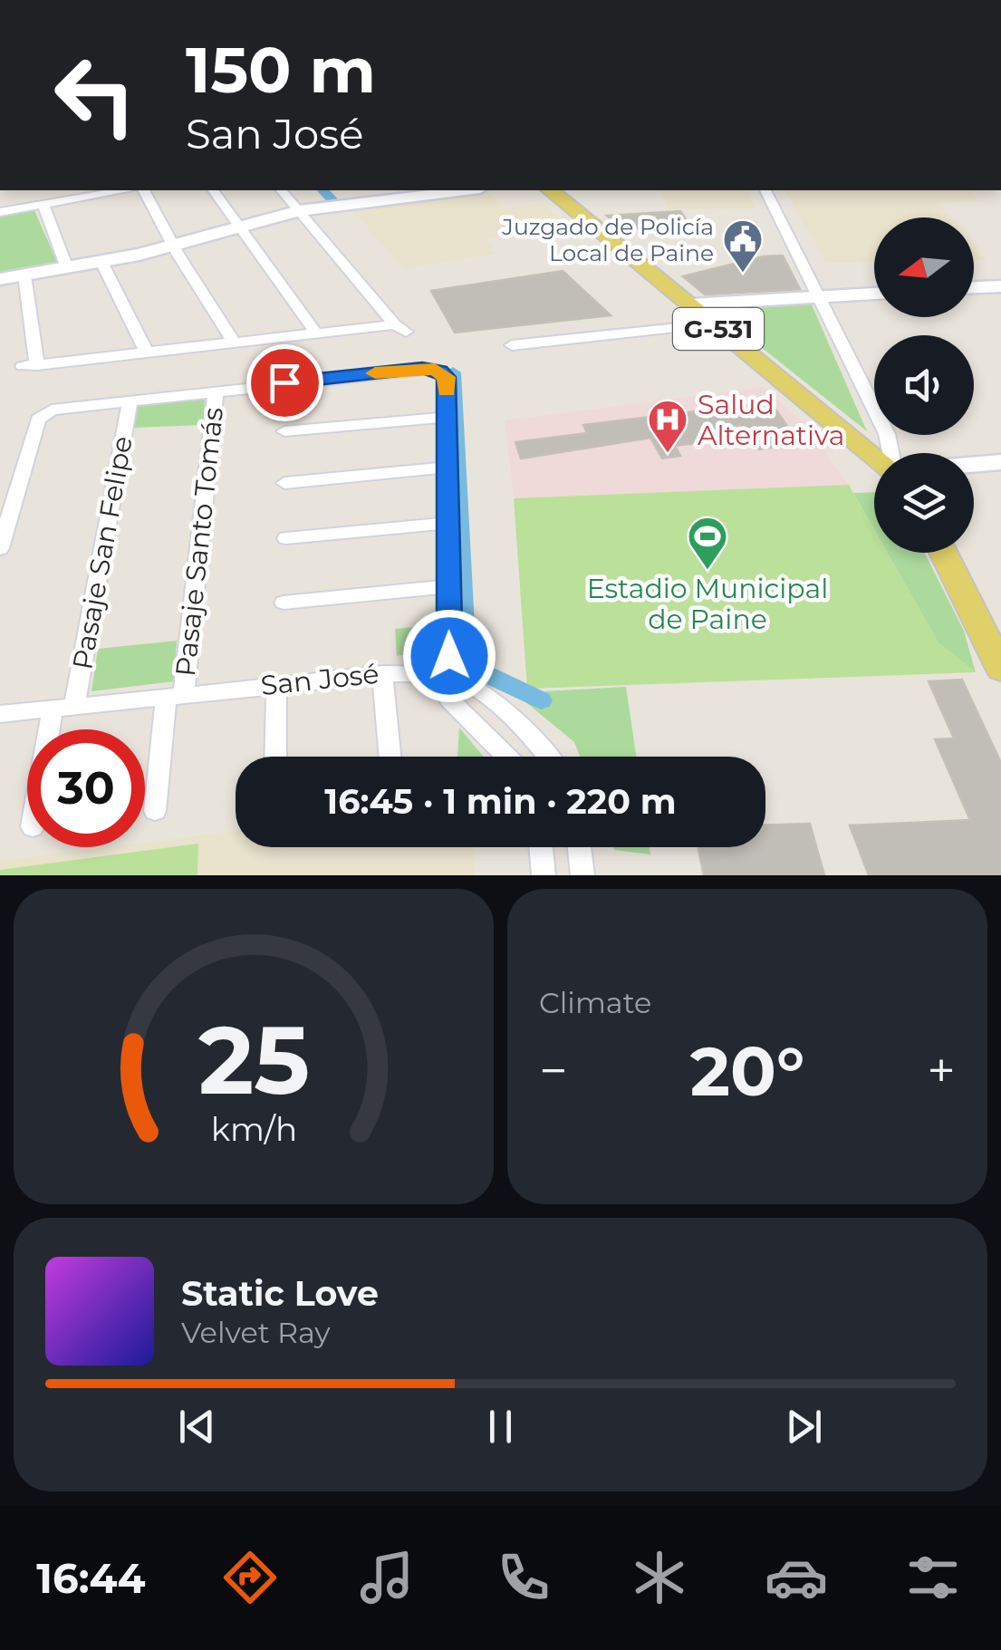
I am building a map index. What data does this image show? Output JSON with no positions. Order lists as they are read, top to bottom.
{
  "streets": {
    "main road": ["G-531"],
    "street": ["Pasaje Santo Tomás", "Pasaje San Felipe", "San José"]
  },
  "crossings": [
    ["Pasaje Santo Tomás", "San José"],
    ["Pasaje San Felipe", "San José"]
  ],
  "places": {
    "public building": ["Juzgado de Policía Local de Paine"],
    "hospital": ["Salud Alternativa"],
    "sports": ["Estadio Municipal de Paine"]
  },
  "north": "left",
  "page": {
    "turn": ["150 m", "San José"],
    "limit": "30",
    "trip": "16:45 · 1 min · 220 m",
    "tile": "Climate",
    "heat": ["−", "20°", "+"],
    "song": ["Static Love", "Velvet Ray"],
    "tabs": "16:44",
    "gauge": ["25", "km/h"]
  }
}
